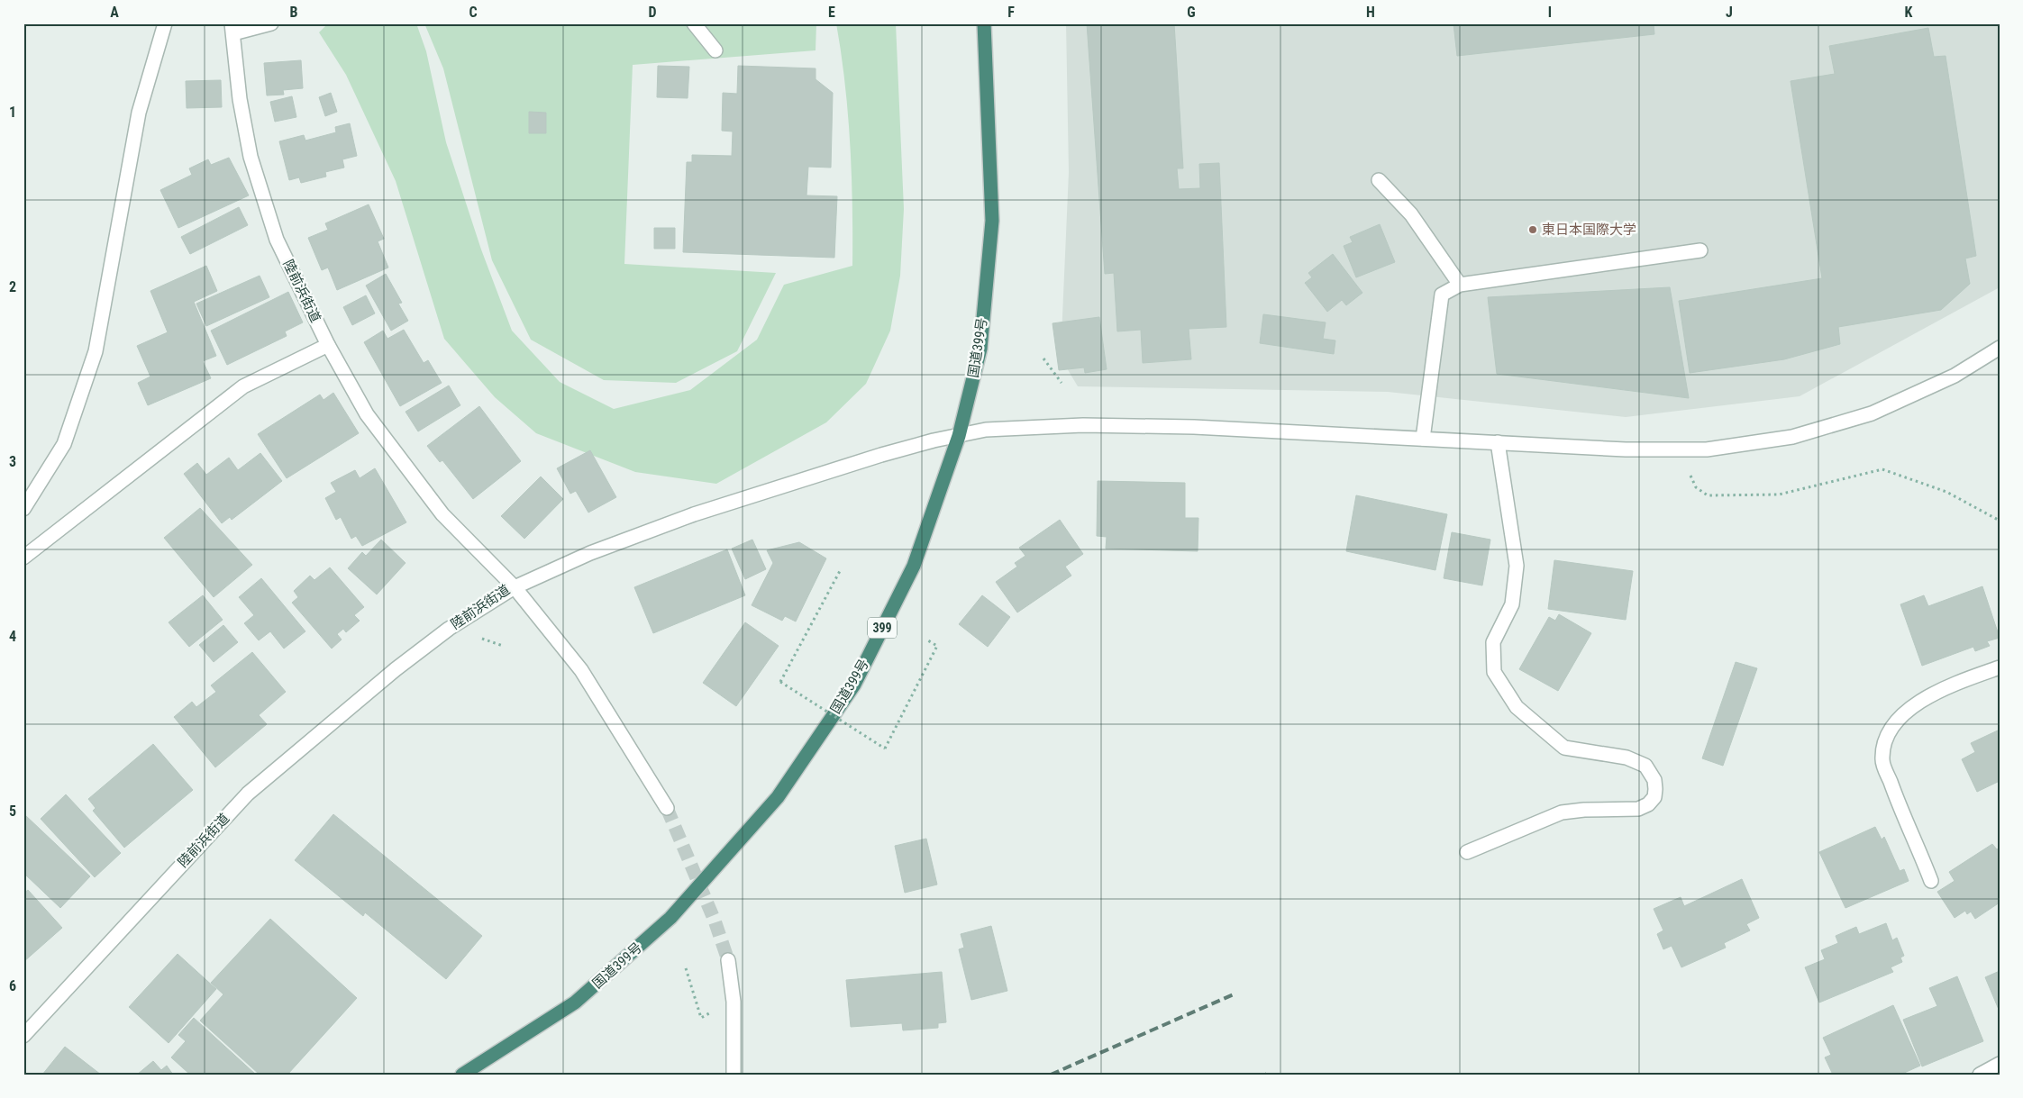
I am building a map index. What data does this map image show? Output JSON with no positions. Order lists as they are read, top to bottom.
{
  "streets": {
    "highway": ["国道399号", "399"],
    "street": ["陸前浜街道"]
  },
  "places": ["東日本国際大学"],
  "grid": {
    "columns": [
      "A",
      "B",
      "C",
      "D",
      "E",
      "F",
      "G",
      "H",
      "I",
      "J",
      "K"
    ],
    "rows": [
      "1",
      "2",
      "3",
      "4",
      "5",
      "6"
    ]
  }
}
